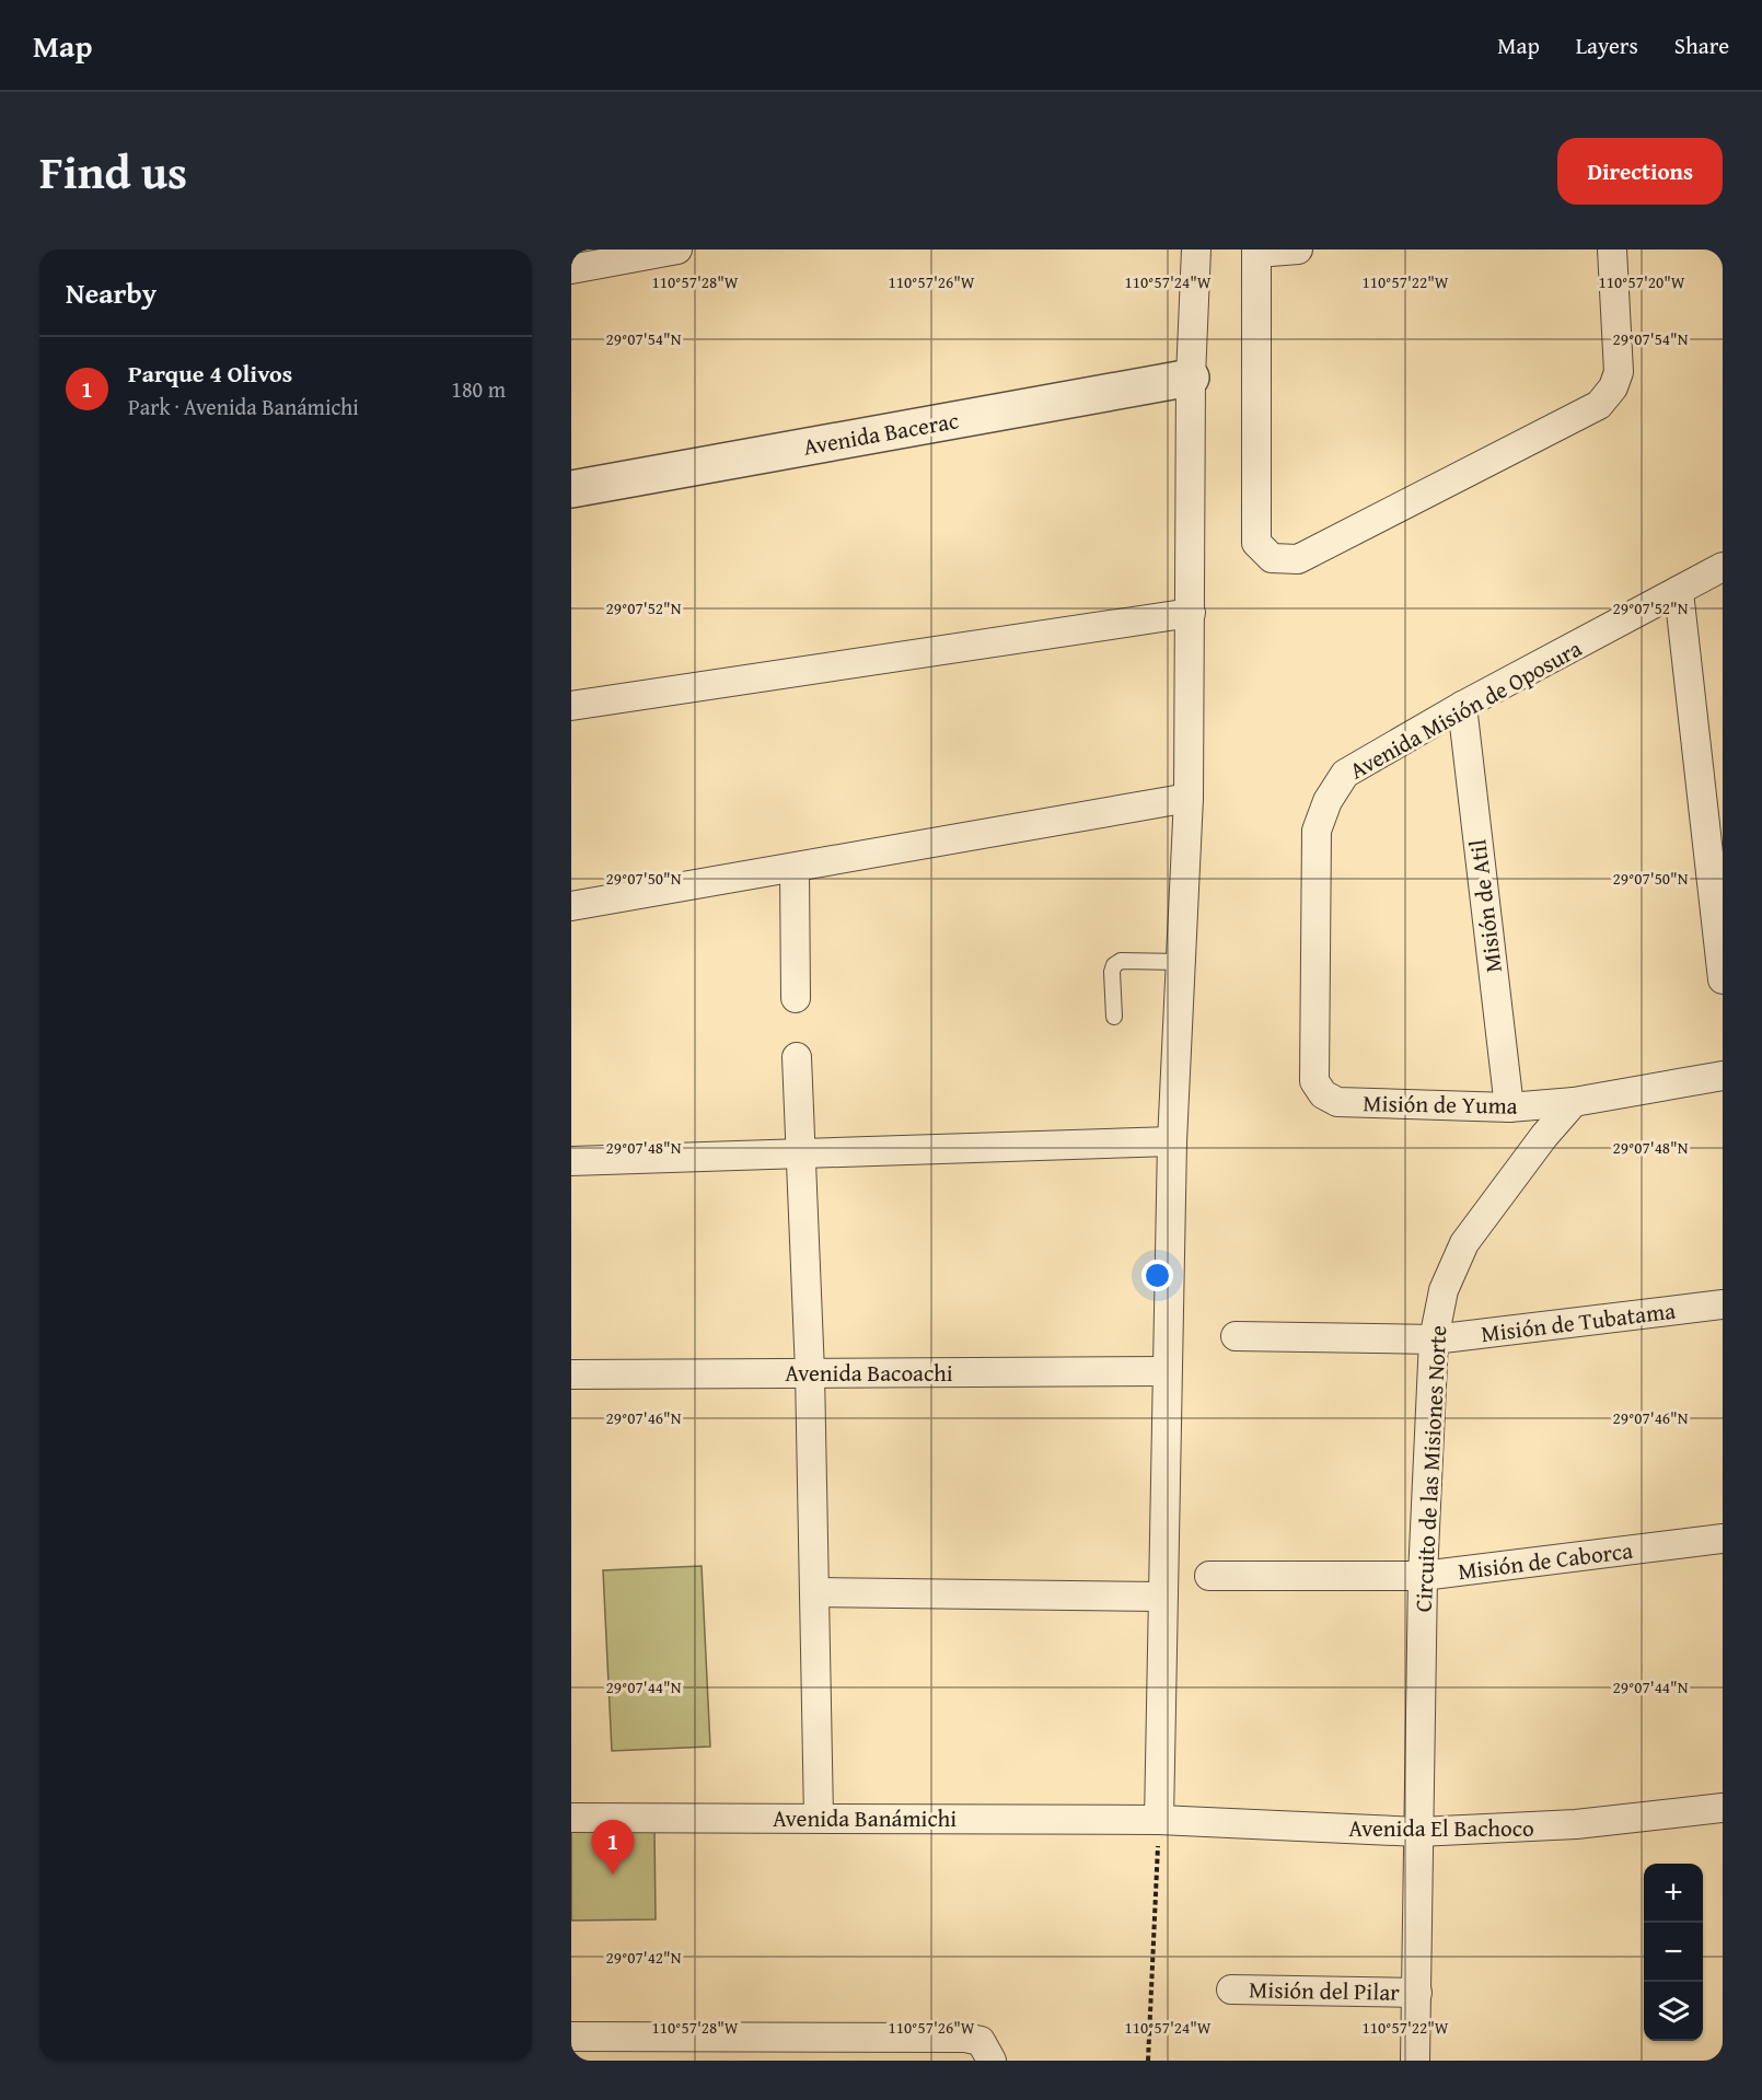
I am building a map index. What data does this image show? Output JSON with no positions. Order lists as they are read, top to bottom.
{
  "streets": {
    "street": [
      "Avenida Bacerac",
      "Avenida Misión de Oposura",
      "Misión de Atil",
      "Misión de Yuma",
      "Misión de Tubatama",
      "Avenida Bacoachi",
      "Circuito de las Misiones Norte",
      "Misión de Caborca",
      "Avenida Banámichi",
      "Avenida El Bachoco",
      "Misión del Pilar"
    ]
  },
  "crossings": [
    ["Avenida Misión de Oposura", "Misión de Atil"],
    ["Avenida Misión de Oposura", "Misión de Yuma"],
    ["Misión de Atil", "Misión de Yuma"],
    ["Misión de Yuma", "Circuito de las Misiones Norte"],
    ["Misión de Tubatama", "Circuito de las Misiones Norte"],
    ["Circuito de las Misiones Norte", "Misión de Caborca"],
    ["Circuito de las Misiones Norte", "Avenida El Bachoco"],
    ["Circuito de las Misiones Norte", "Misión del Pilar"],
    ["Avenida Banámichi", "Avenida El Bachoco"]
  ],
  "page": {
    "header": "Map",
    "nav": ["Map", "Layers", "Share"],
    "title": "Find us",
    "buttons": "Directions",
    "heading": "Nearby",
    "list": [
      {
        "mark": "1",
        "name": "Parque 4 Olivos",
        "note": "Park · Avenida Banámichi",
        "value": "180 m"
      }
    ],
    "pins": "1",
    "map_buttons": ["+", "−"]
  },
  "coordinates": [
    "110°57'28\"W",
    "110°57'26\"W",
    "110°57'24\"W",
    "110°57'22\"W",
    "110°57'20\"W",
    "29°07'54\"N",
    "29°07'52\"N",
    "29°07'50\"N",
    "29°07'48\"N",
    "29°07'46\"N",
    "29°07'44\"N",
    "29°07'42\"N"
  ]
}
